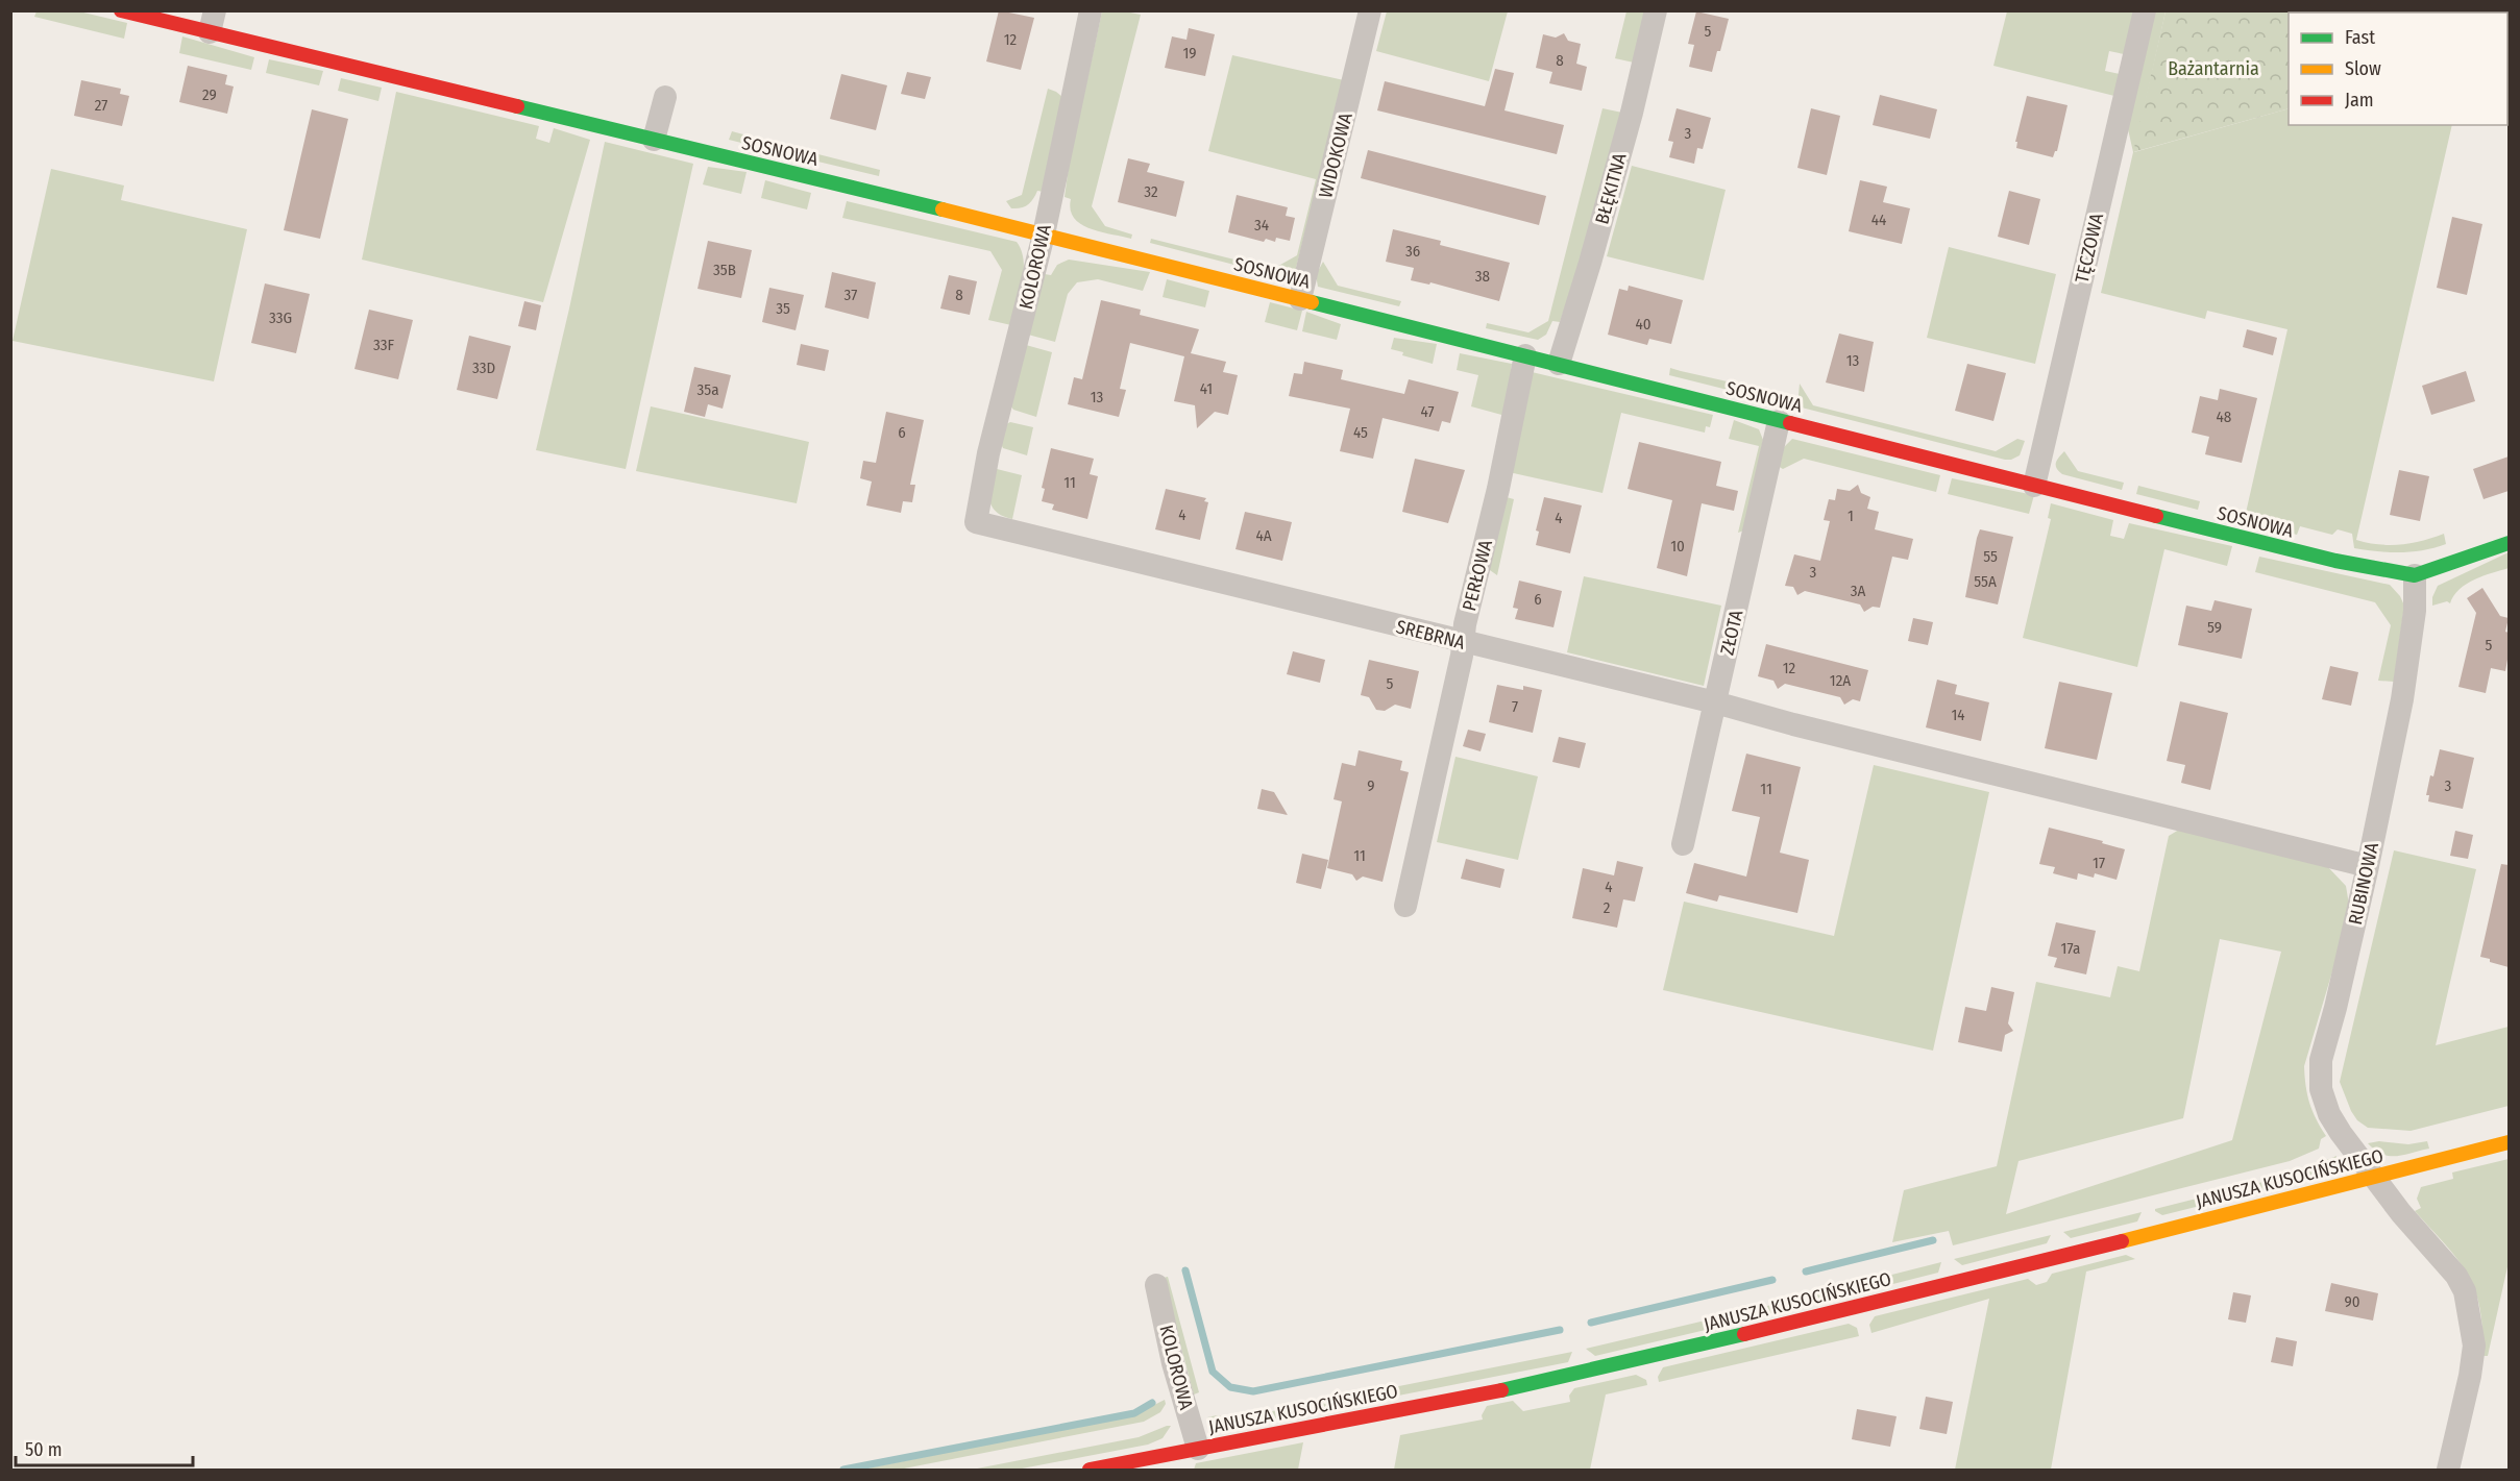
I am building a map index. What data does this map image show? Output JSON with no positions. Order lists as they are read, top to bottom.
{
  "streets": {
    "street": [
      "SOSNOWA",
      "WIDOKOWA",
      "BŁĘKITNA",
      "TĘCZOWA",
      "KOLOROWA",
      "PERŁOWA",
      "ZŁOTA",
      "SREBRNA",
      "RUBINOWA",
      "JANUSZA KUSOCIŃSKIEGO"
    ]
  },
  "crossings": [
    ["SOSNOWA", "WIDOKOWA"],
    ["SOSNOWA", "BŁĘKITNA"],
    ["SOSNOWA", "TĘCZOWA"],
    ["SOSNOWA", "KOLOROWA"],
    ["SOSNOWA", "PERŁOWA"],
    ["SOSNOWA", "ZŁOTA"],
    ["SOSNOWA", "RUBINOWA"],
    ["KOLOROWA", "SREBRNA"],
    ["KOLOROWA", "JANUSZA KUSOCIŃSKIEGO"],
    ["PERŁOWA", "SREBRNA"],
    ["ZŁOTA", "SREBRNA"],
    ["SREBRNA", "RUBINOWA"],
    ["RUBINOWA", "JANUSZA KUSOCIŃSKIEGO"]
  ],
  "parks": ["Bażantarnia"],
  "house_numbers": [
    "5",
    "12",
    "19",
    "8",
    "29",
    "27",
    "3",
    "32",
    "44",
    "34",
    "36",
    "35B",
    "38",
    "37",
    "8",
    "35",
    "33G",
    "40",
    "33F",
    "13",
    "33D",
    "41",
    "35a",
    "13",
    "47",
    "48",
    "6",
    "45",
    "11",
    "4",
    "1",
    "4",
    "4A",
    "10",
    "55",
    "3",
    "55A",
    "3A",
    "6",
    "59",
    "5",
    "12",
    "12A",
    "5",
    "7",
    "14",
    "9",
    "3",
    "11",
    "11",
    "17",
    "4",
    "2",
    "17a",
    "90"
  ],
  "legend": ["Fast", "Slow", "Jam"],
  "scale_bar": "50 m"
}
